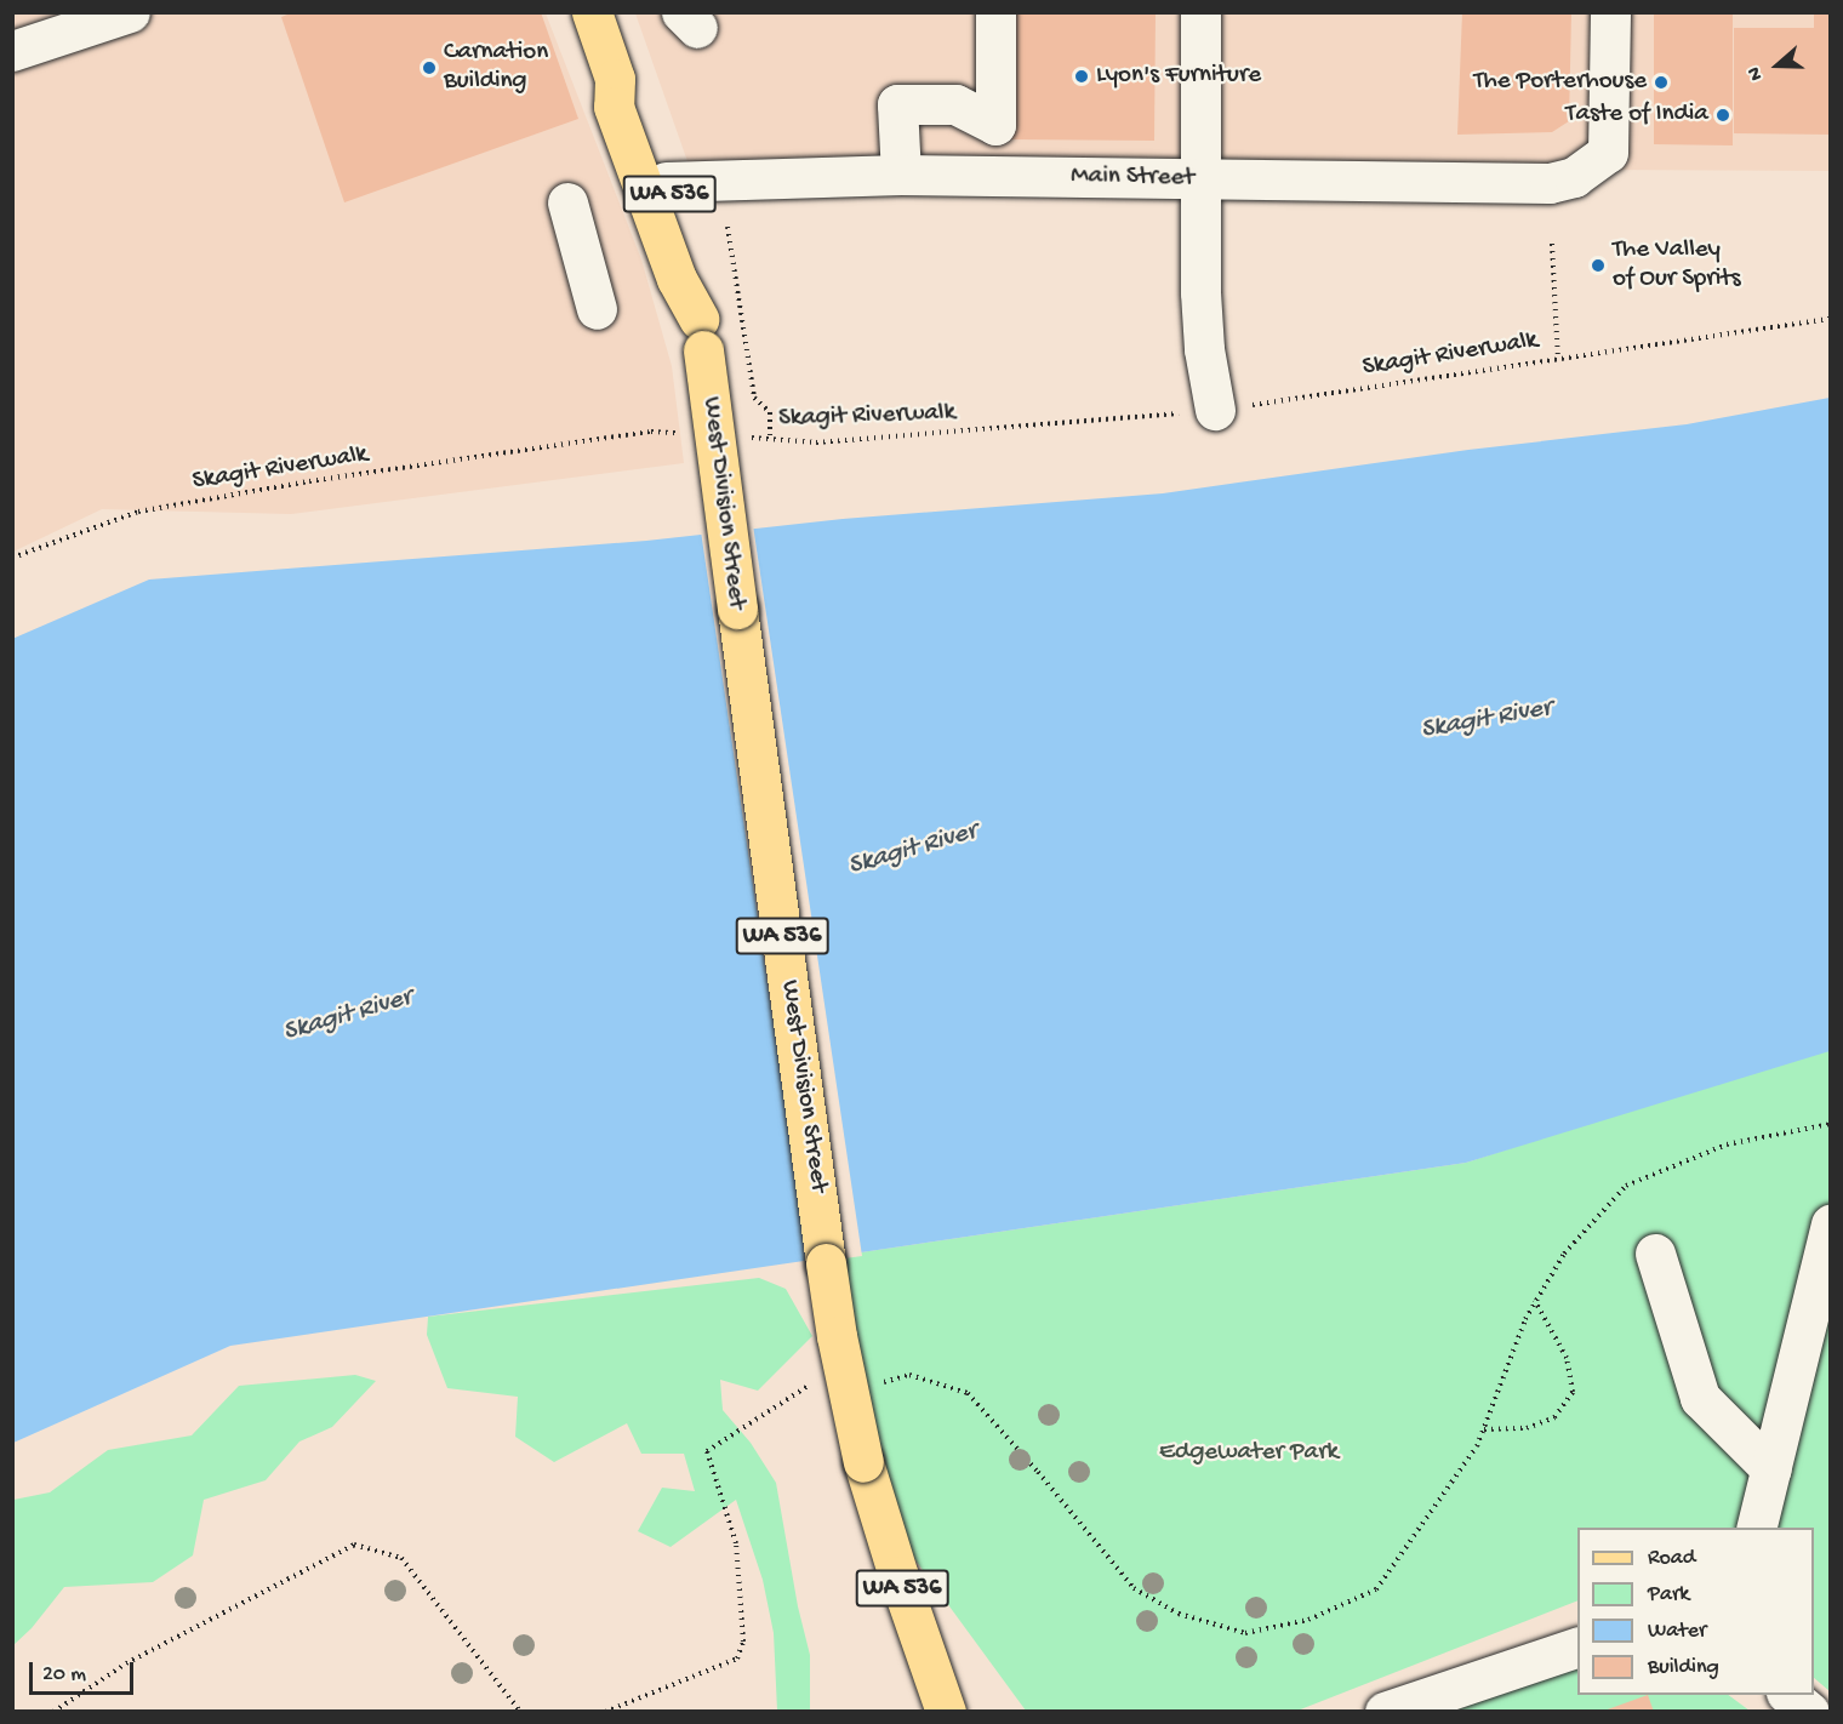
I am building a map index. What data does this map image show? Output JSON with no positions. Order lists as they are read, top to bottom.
{
  "streets": {
    "main road": ["WA 536", "West Division Street"],
    "street": ["Main Street"],
    "path": ["Skagit Riverwalk"]
  },
  "crossings": [
    ["Main Street", "West Division Street"]
  ],
  "water": ["Skagit River"],
  "parks": ["Edgewater Park"],
  "places": [
    "Carnation Building",
    "Lyon's Furniture",
    "The Porterhouse",
    "Taste of India",
    "The Valley of Our Sprits"
  ],
  "legend": [
    "Road",
    "Park",
    "Water",
    "Building"
  ],
  "scale_bar": "20 m",
  "north": "left"
}
